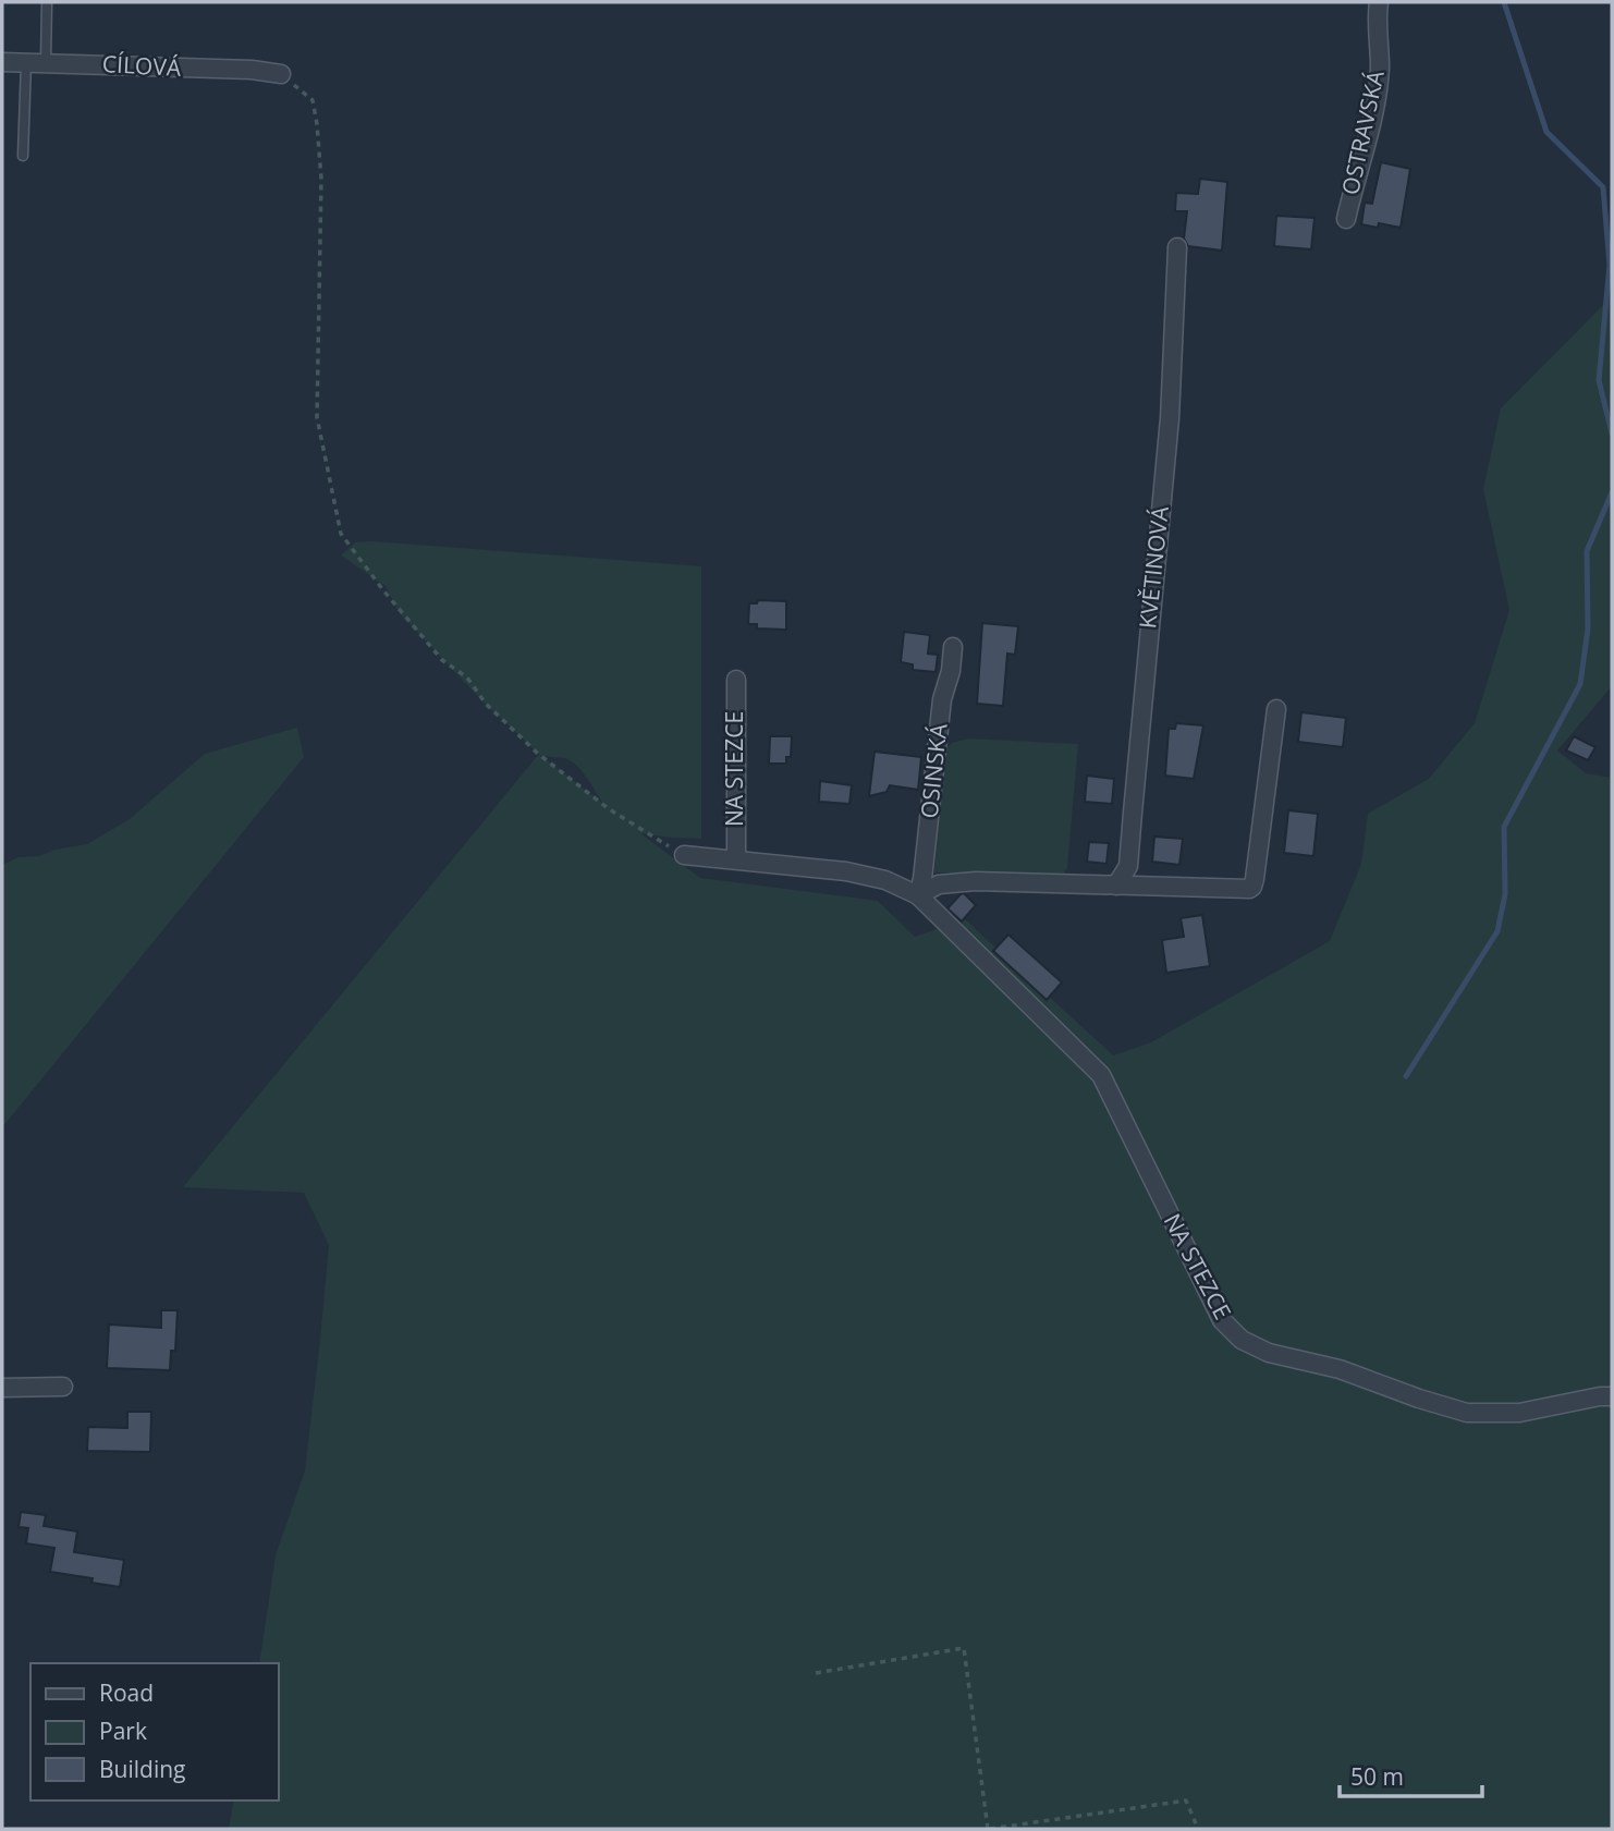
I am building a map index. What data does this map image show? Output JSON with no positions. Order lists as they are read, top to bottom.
{
  "streets": {
    "street": [
      "CÍLOVÁ",
      "OSTRAVSKÁ",
      "KVĚTINOVÁ",
      "NA STEZCE",
      "OSINSKÁ"
    ]
  },
  "crossings": [
    ["NA STEZCE", "OSINSKÁ"]
  ],
  "legend": ["Road", "Park", "Building"],
  "scale_bar": "50 m"
}
